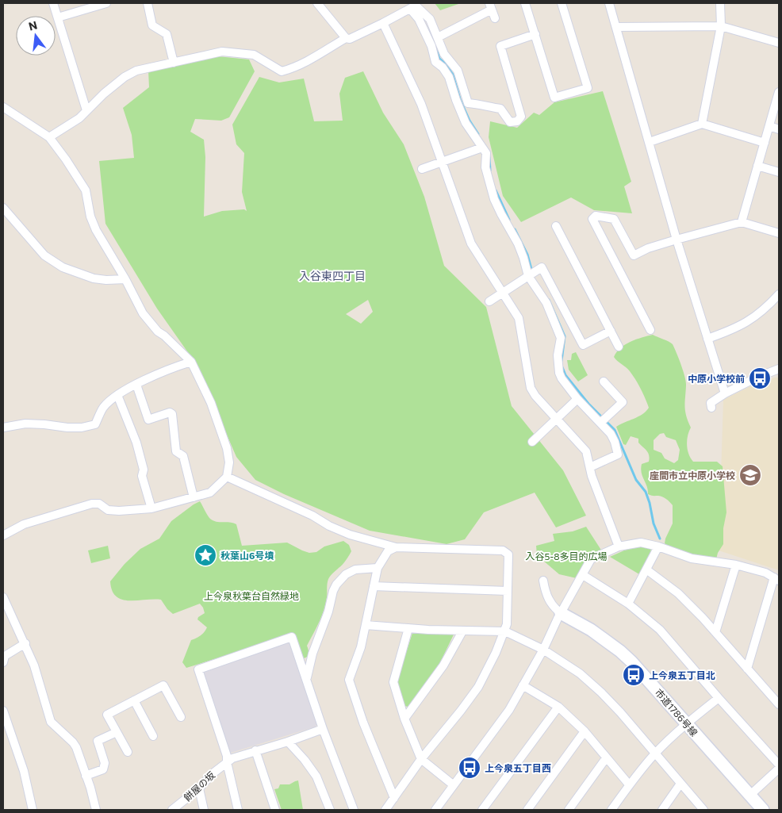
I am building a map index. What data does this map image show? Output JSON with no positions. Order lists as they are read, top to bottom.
{
  "streets": {
    "street": ["市道1786号線", "餅屋の坂"]
  },
  "districts": ["入谷東四丁目"],
  "parks": ["入谷5-8多目的広場", "上今泉秋葉台自然緑地"],
  "places": {
    "bus stop": ["中原小学校前", "上今泉五丁目北", "上今泉五丁目西"],
    "school or university": ["座間市立中原小学校"],
    "place": ["秋葉山6号墳"]
  },
  "north": "top"
}
